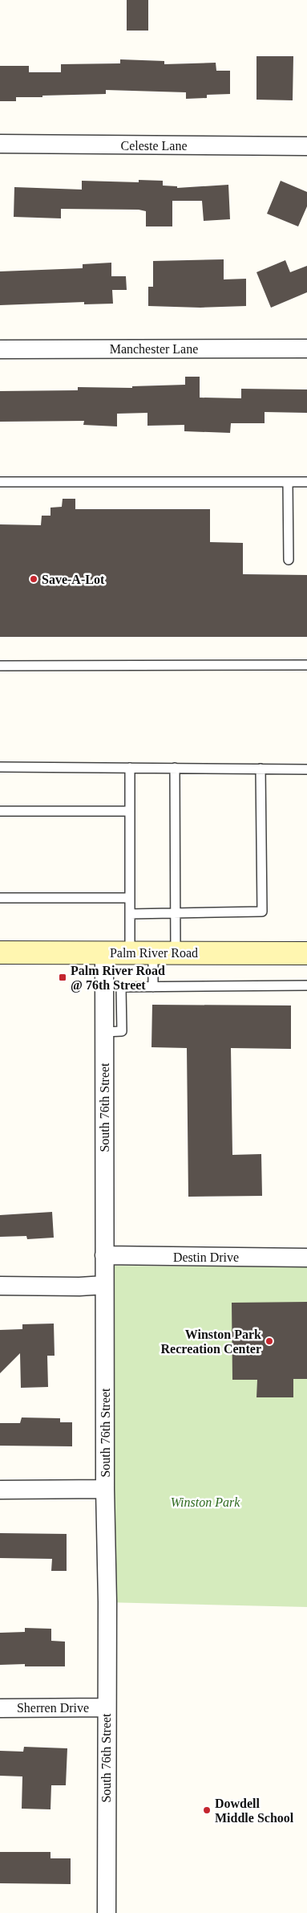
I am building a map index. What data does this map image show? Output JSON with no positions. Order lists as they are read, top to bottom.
{
  "streets": {
    "street": [
      "Celeste Lane",
      "Manchester Lane",
      "Palm River Road",
      "South 76th Street",
      "Destin Drive",
      "Sherren Drive"
    ]
  },
  "crossings": [
    ["Palm River Road", "South 76th Street"],
    ["South 76th Street", "Destin Drive"],
    ["South 76th Street", "Sherren Drive"]
  ],
  "parks": ["Winston Park"],
  "places": {
    "other": ["Save-A-Lot", "Winston Park Recreation Center", "Dowdell Middle School"],
    "transit": ["Palm River Road @ 76th Street"]
  }
}
